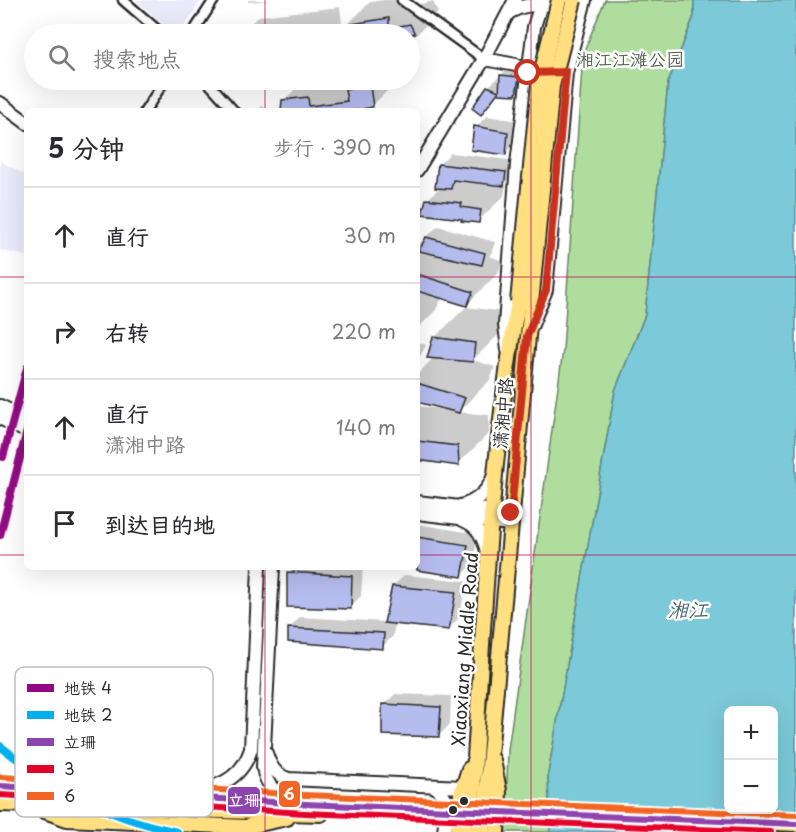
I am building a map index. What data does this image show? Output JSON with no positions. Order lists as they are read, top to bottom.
{
  "streets": {
    "main road": ["潇湘中路", "Xiaoxiang Middle Road"]
  },
  "crossings": [
    ["潇湘中路", "Xiaoxiang Middle Road"]
  ],
  "water": ["湘江"],
  "parks": ["湘江江滩公园"],
  "lines": [
    "metro line 4",
    "metro line 2",
    "transit line 6",
    "transit line 立珊",
    "transit line 3"
  ],
  "legend": [
    "地铁 4",
    "地铁 2",
    "立珊",
    "3",
    "6"
  ],
  "page": {
    "search": "搜索地点",
    "heading": ["5 分钟", "步行 · 390 m"],
    "list": [
      ["直行", "30 m"],
      ["右转", "220 m"],
      ["直行", "潇湘中路", "140 m"],
      "到达目的地"
    ],
    "map_buttons": ["+", "−"]
  }
}
